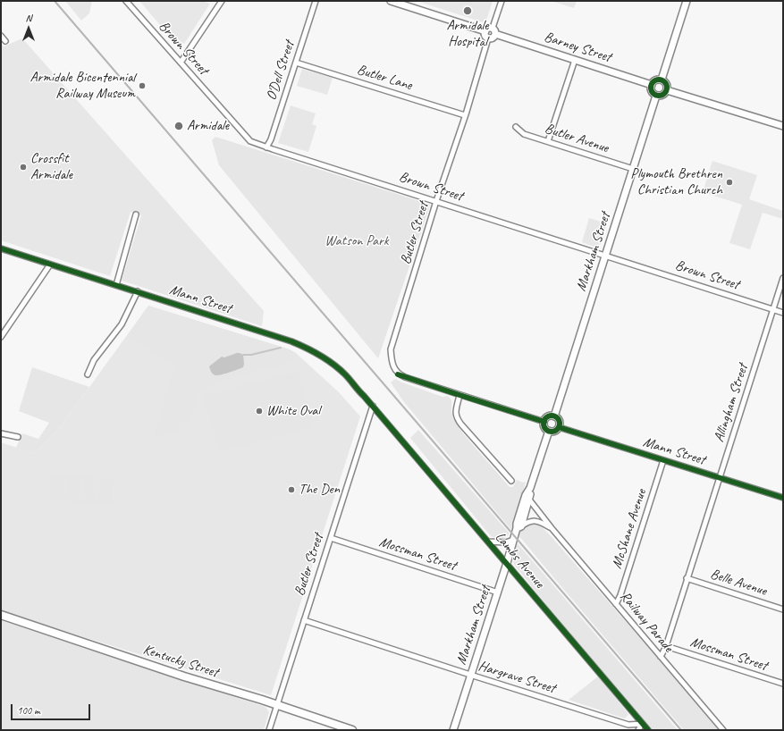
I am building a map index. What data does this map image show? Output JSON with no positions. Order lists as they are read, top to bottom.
{
  "streets": {
    "main road": ["Kentucky Street"],
    "street": [
      "Barney Street",
      "Brown Street",
      "O'Dell Street",
      "Butler Lane",
      "Butler Avenue",
      "Butler Street",
      "Markham Street",
      "Mann Street",
      "Allingham Street",
      "McShane Avenue",
      "Mossman Street",
      "Lambs Avenue",
      "Belle Avenue",
      "Railway Parade",
      "Hargrave Street"
    ]
  },
  "crossings": [
    ["Barney Street", "Butler Street"],
    ["Barney Street", "Markham Street"],
    ["Brown Street", "O'Dell Street"],
    ["Brown Street", "Butler Street"],
    ["Brown Street", "Markham Street"],
    ["Brown Street", "Allingham Street"],
    ["O'Dell Street", "Butler Lane"],
    ["Butler Lane", "Butler Street"],
    ["Butler Avenue", "Markham Street"],
    ["Butler Street", "Mann Street"],
    ["Butler Street", "Mossman Street"],
    ["Butler Street", "Lambs Avenue"],
    ["Butler Street", "Kentucky Street"],
    ["Butler Street", "Hargrave Street"],
    ["Markham Street", "Mann Street"],
    ["Markham Street", "Mossman Street"],
    ["Markham Street", "Lambs Avenue"],
    ["Markham Street", "Railway Parade"],
    ["Markham Street", "Hargrave Street"],
    ["Mann Street", "Allingham Street"],
    ["Mann Street", "McShane Avenue"],
    ["Mann Street", "Lambs Avenue"],
    ["Allingham Street", "Mossman Street"],
    ["Allingham Street", "Belle Avenue"],
    ["Allingham Street", "Railway Parade"],
    ["McShane Avenue", "Railway Parade"],
    ["Lambs Avenue", "Hargrave Street"]
  ],
  "parks": ["Watson Park"],
  "places": [
    "Armidale Hospital",
    "Armidale Bicentennial Railway Museum",
    "Armidale",
    "Crossfit Armidale",
    "Plymouth Brethren Christian Church",
    "White Oval",
    "The Den"
  ],
  "scale_bar": "100 m",
  "north": "top"
}
